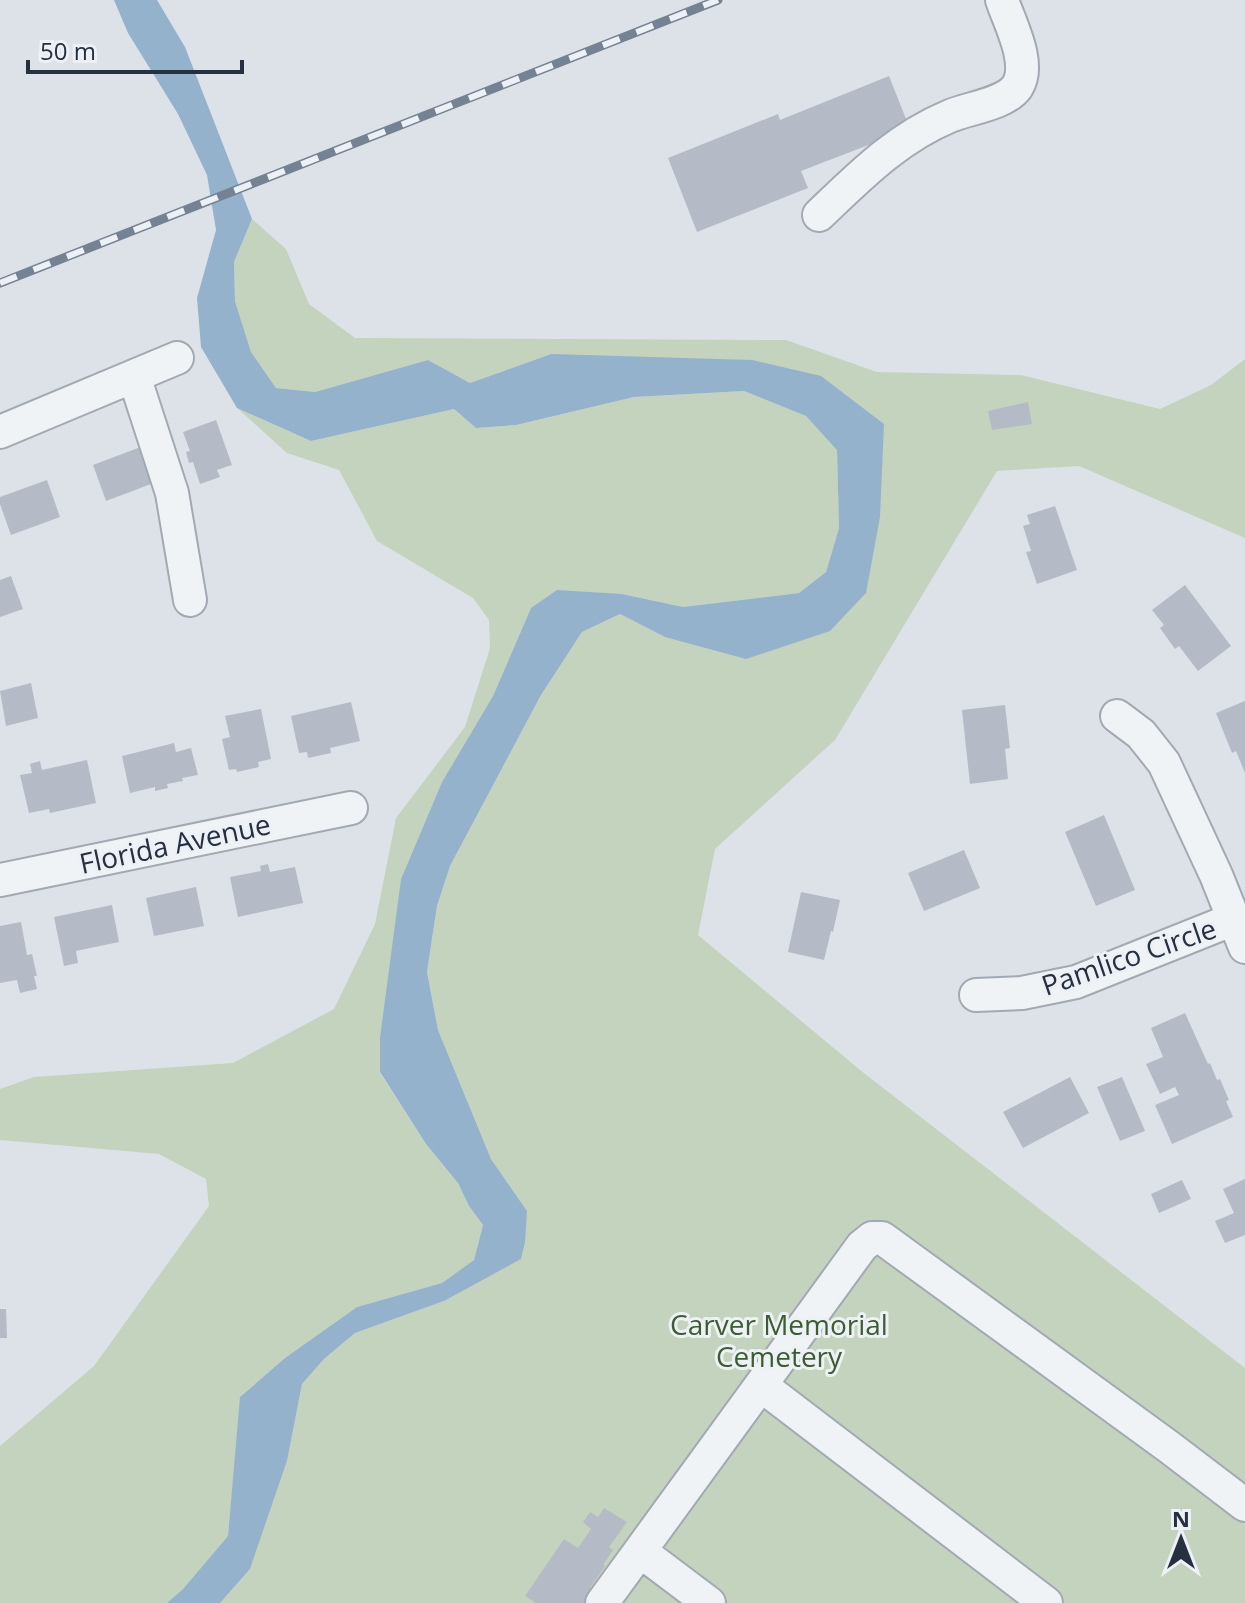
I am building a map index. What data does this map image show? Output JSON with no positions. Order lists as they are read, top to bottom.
{
  "streets": {
    "street": ["Florida Avenue", "Pamlico Circle"]
  },
  "parks": ["Carver Memorial Cemetery"],
  "scale_bar": "50 m",
  "north": "top"
}
